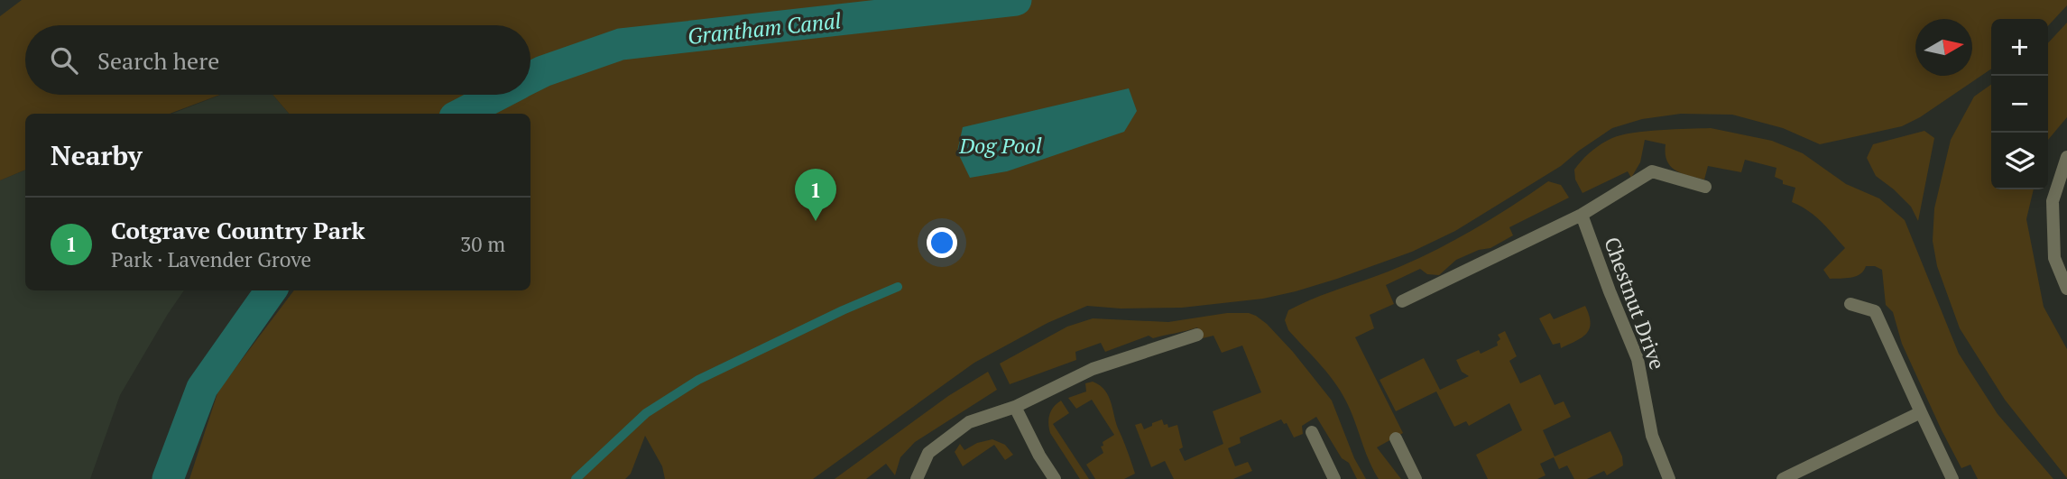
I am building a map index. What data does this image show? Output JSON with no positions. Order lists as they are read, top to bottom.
{
  "streets": {
    "street": ["Chestnut Drive"]
  },
  "water": ["Grantham Canal", "Dog Pool"],
  "north": "right",
  "page": {
    "map_buttons": ["+", "−"],
    "search": "Search here",
    "heading": "Nearby",
    "pins": "1",
    "list": [
      {
        "mark": "1",
        "name": "Cotgrave Country Park",
        "note": "Park · Lavender Grove",
        "value": "30 m"
      }
    ]
  }
}
